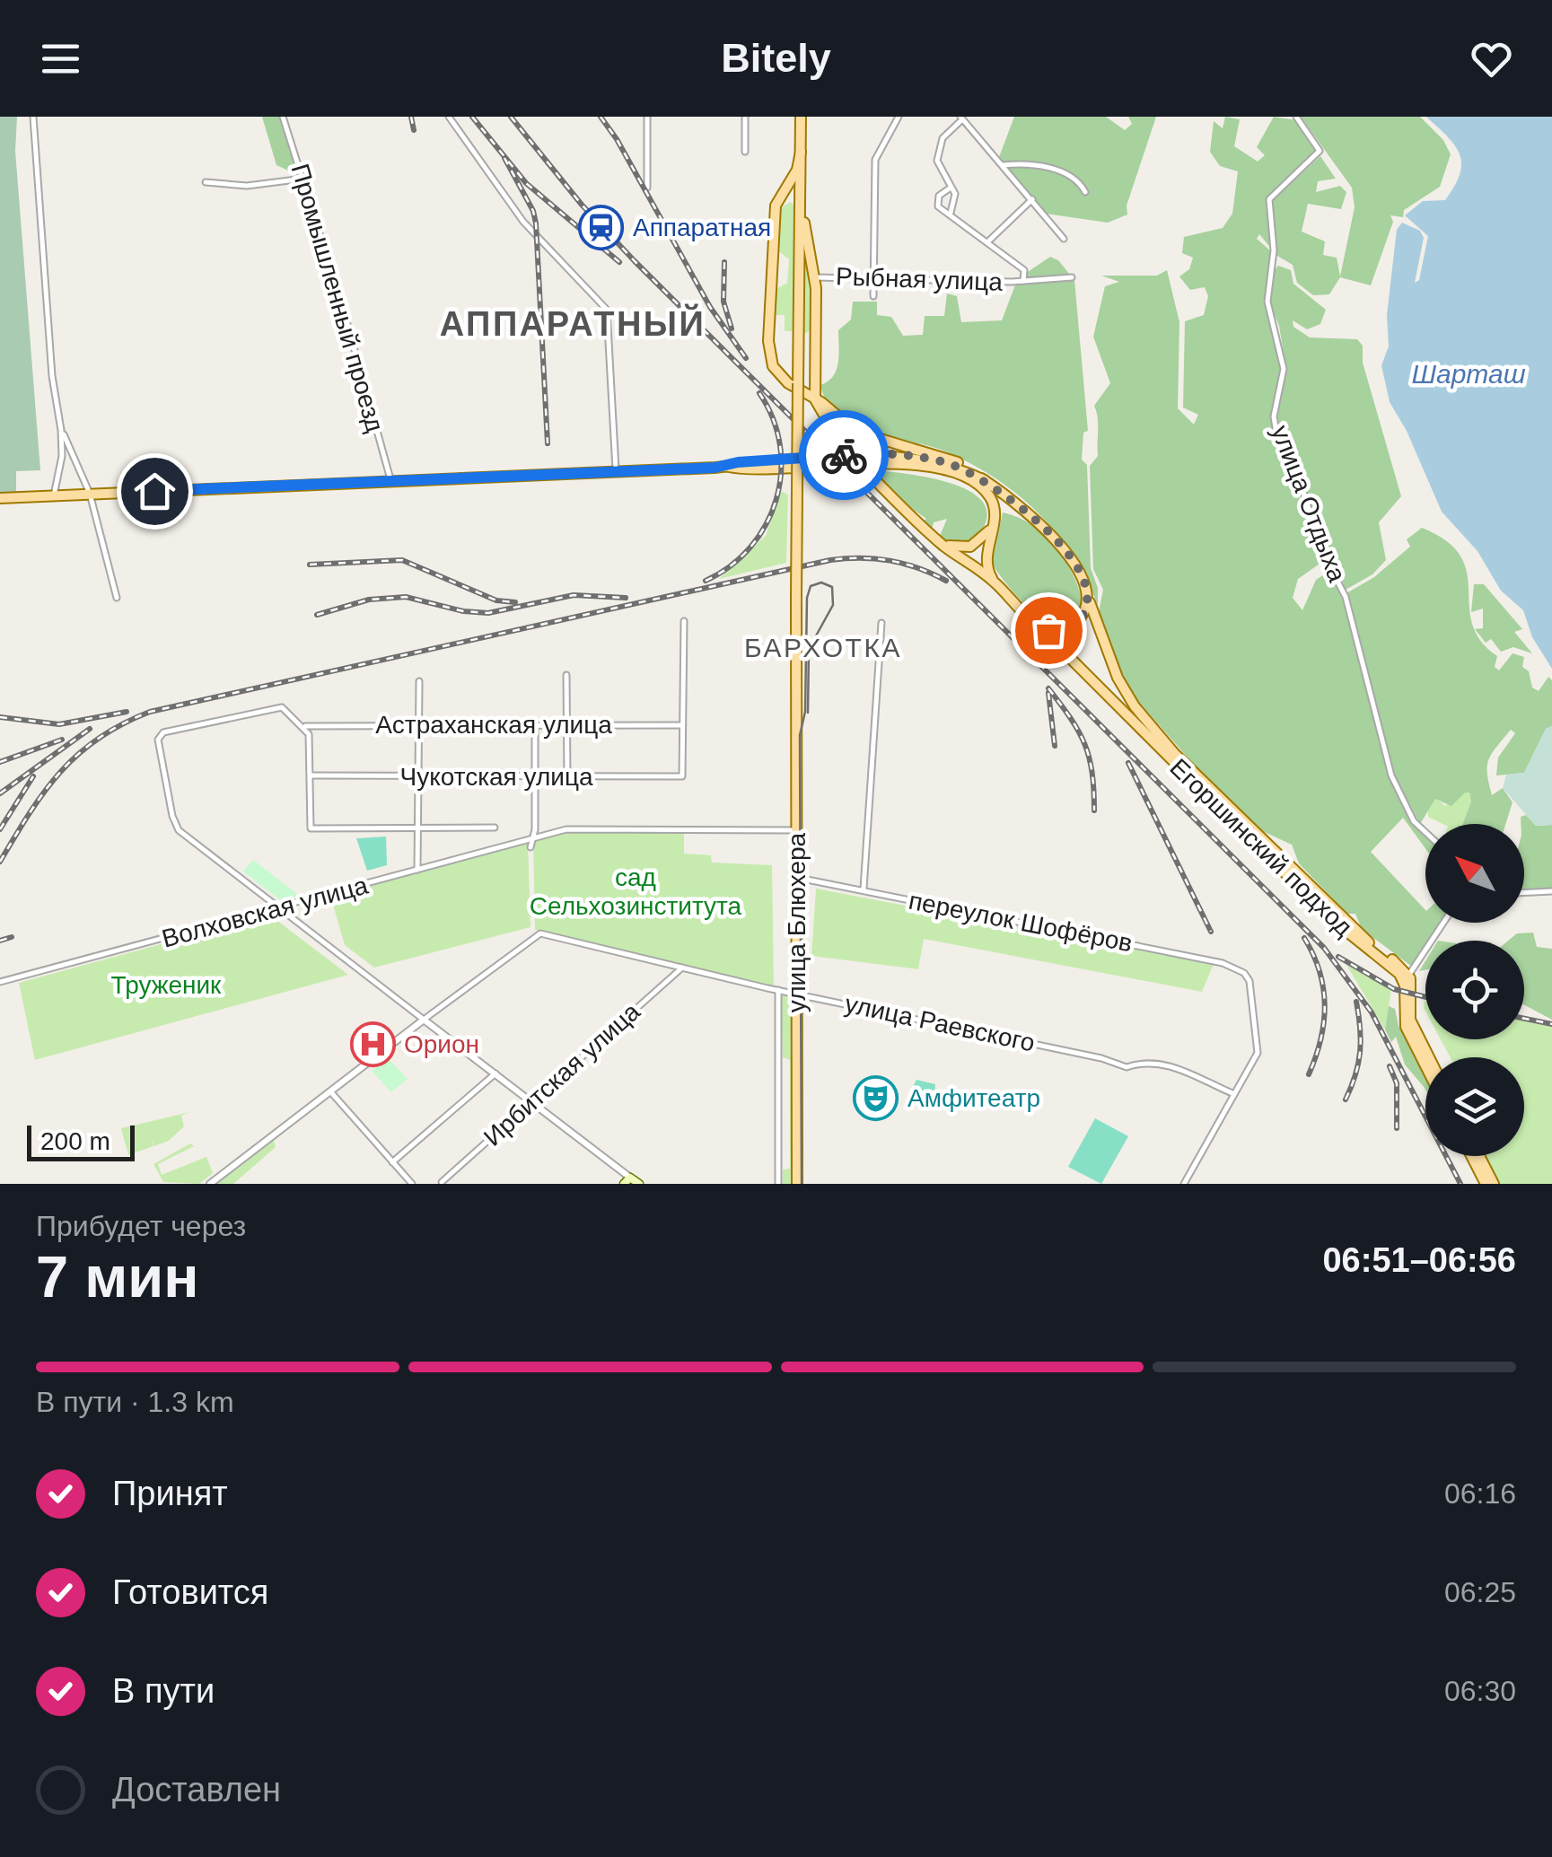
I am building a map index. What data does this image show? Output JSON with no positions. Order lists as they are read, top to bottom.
{
  "streets": {
    "main road": ["Егоршинский подход", "улица Блюхера"],
    "street": [
      "Рыбная улица",
      "Промышленный проезд",
      "улица Отдыха",
      "Астраханская улица",
      "Чукотская улица",
      "Волховская улица",
      "переулок Шофёров",
      "улица Раевского",
      "Ирбитская улица"
    ]
  },
  "crossings": [
    ["Астраханская улица", "Чукотская улица"],
    ["Волховская улица", "улица Блюхера"],
    ["переулок Шофёров", "улица Блюхера"],
    ["переулок Шофёров", "улица Раевского"],
    ["улица Блюхера", "улица Раевского"],
    ["улица Раевского", "Ирбитская улица"]
  ],
  "districts": ["АППАРАТНЫЙ", "БАРХОТКА"],
  "water": ["Шарташ"],
  "parks": ["сад Сельхозинститута", "Труженик"],
  "places": {
    "station": ["Аппаратная"],
    "hospital": ["Орион"],
    "theatre": ["Амфитеатр"]
  },
  "scale_bar": "200 m",
  "north": "top left",
  "page": {
    "header": "Bitely",
    "scale": "200 m",
    "heading": ["7 мин", "Прибудет через", "06:51–06:56"],
    "bar": "В пути · 1.3 km",
    "list": [
      ["Принят", "06:16"],
      ["Готовится", "06:25"],
      ["В пути", "06:30"],
      "Доставлен"
    ]
  }
}
